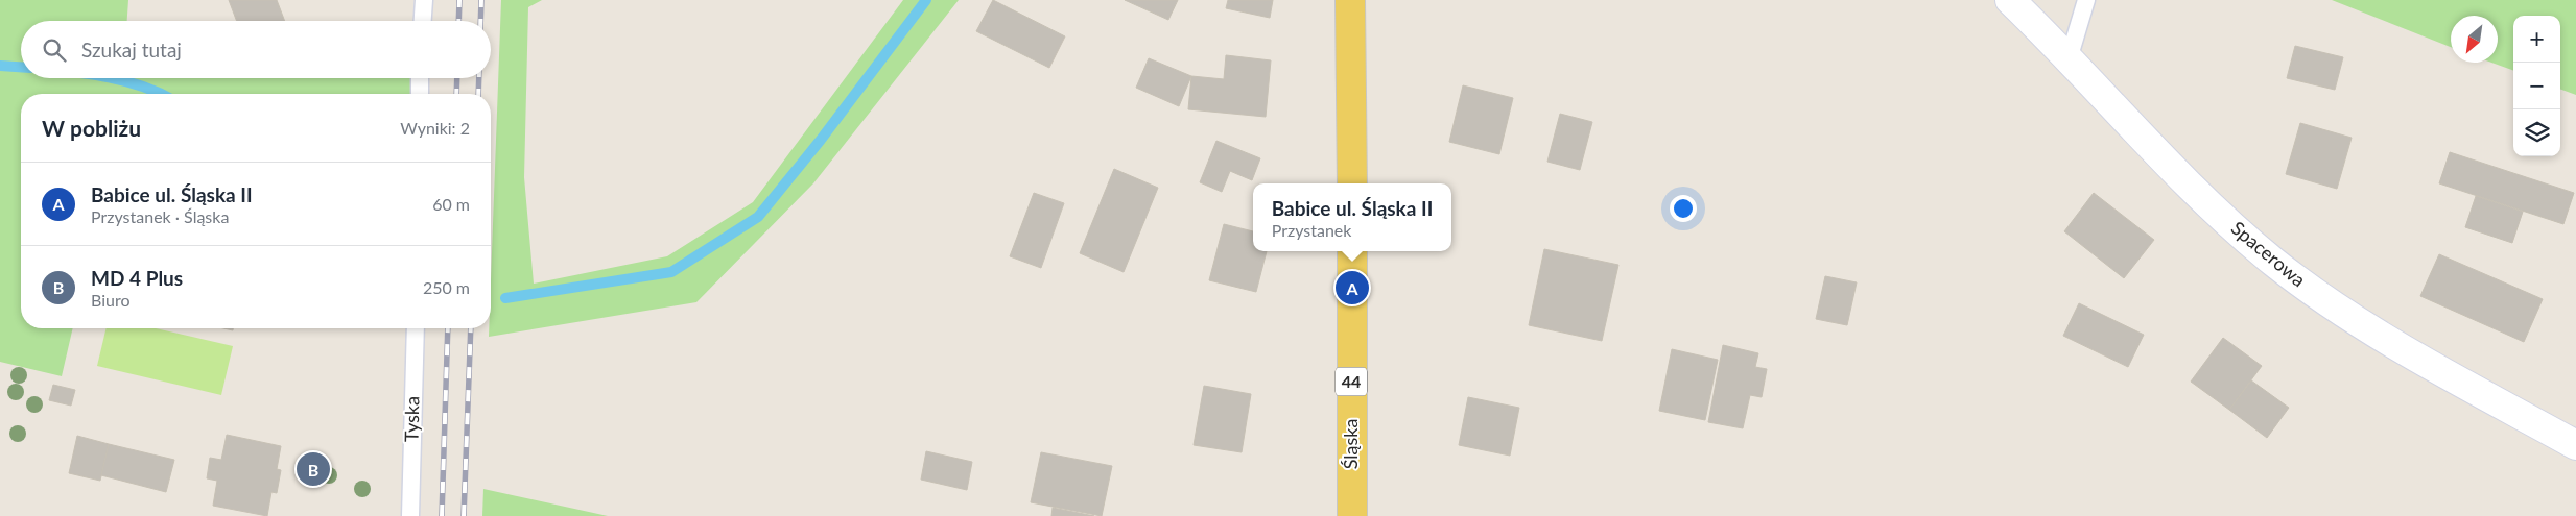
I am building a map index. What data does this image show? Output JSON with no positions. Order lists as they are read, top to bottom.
{
  "streets": {
    "main road": ["44", "Śląska"],
    "street": ["Spacerowa"],
    "lane": ["Tyska"]
  },
  "north": "bottom left",
  "page": {
    "map_buttons": ["+", "−"],
    "search": "Szukaj tutaj",
    "heading": ["W pobliżu", "Wyniki: 2"],
    "list": [
      {
        "mark": "A",
        "name": "Babice ul. Śląska II",
        "note": "Przystanek · Śląska",
        "value": "60 m"
      },
      {
        "mark": "B",
        "name": "MD 4 Plus",
        "note": "Biuro",
        "value": "250 m"
      }
    ],
    "popup": ["Babice ul. Śląska II", "Przystanek"],
    "pins": ["A", "B"]
  }
}
